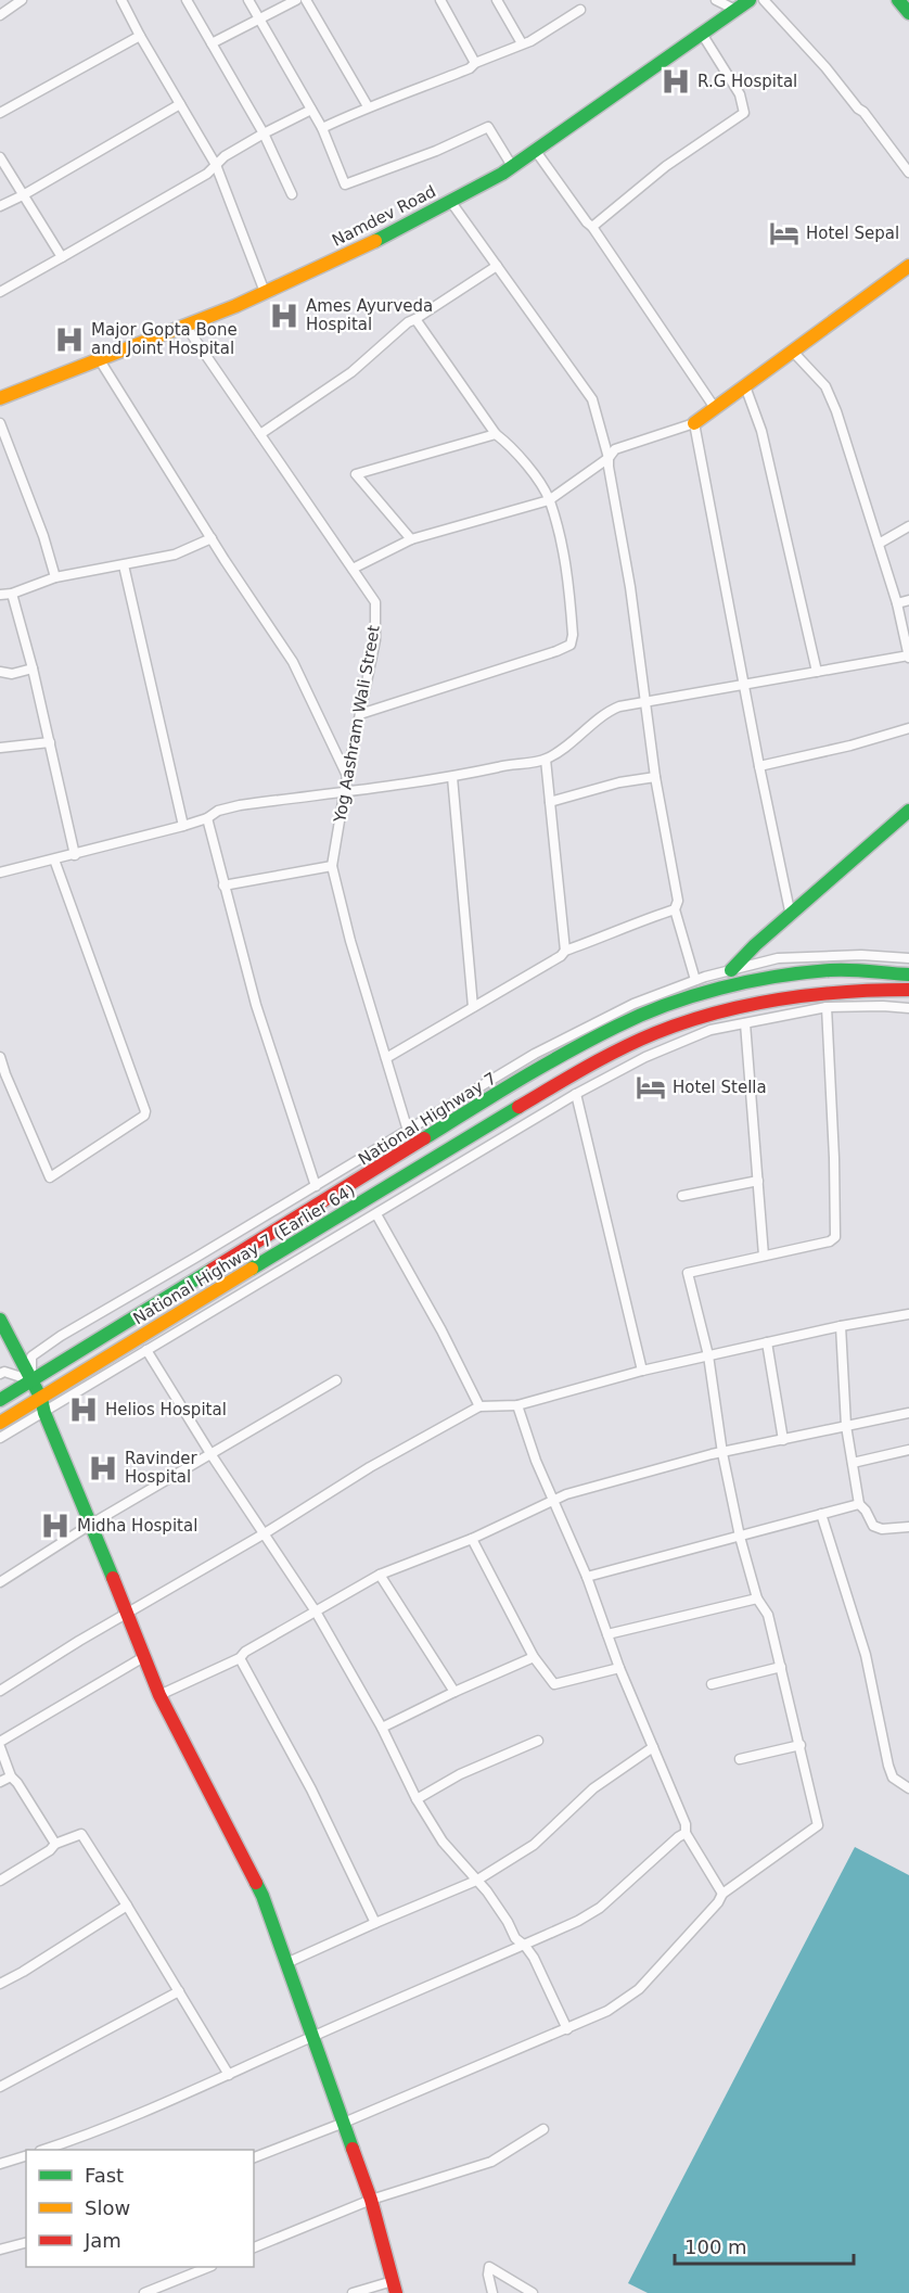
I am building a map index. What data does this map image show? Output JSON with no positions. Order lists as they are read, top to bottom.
{
  "streets": {
    "main road": ["Namdev Road", "National Highway 7", "National Highway 7 (Earlier 64)"],
    "street": ["Yog Aashram Wali Street"]
  },
  "crossings": [
    ["Namdev Road", "Yog Aashram Wali Street"]
  ],
  "places": {
    "hospital": [
      "R.G Hospital",
      "Ames Ayurveda Hospital",
      "Major Gopta Bone and Joint Hospital",
      "Helios Hospital",
      "Ravinder Hospital",
      "Midha Hospital"
    ],
    "hotel": ["Hotel Sepal", "Hotel Stella"]
  },
  "legend": ["Fast", "Slow", "Jam"],
  "scale_bar": "100 m"
}
